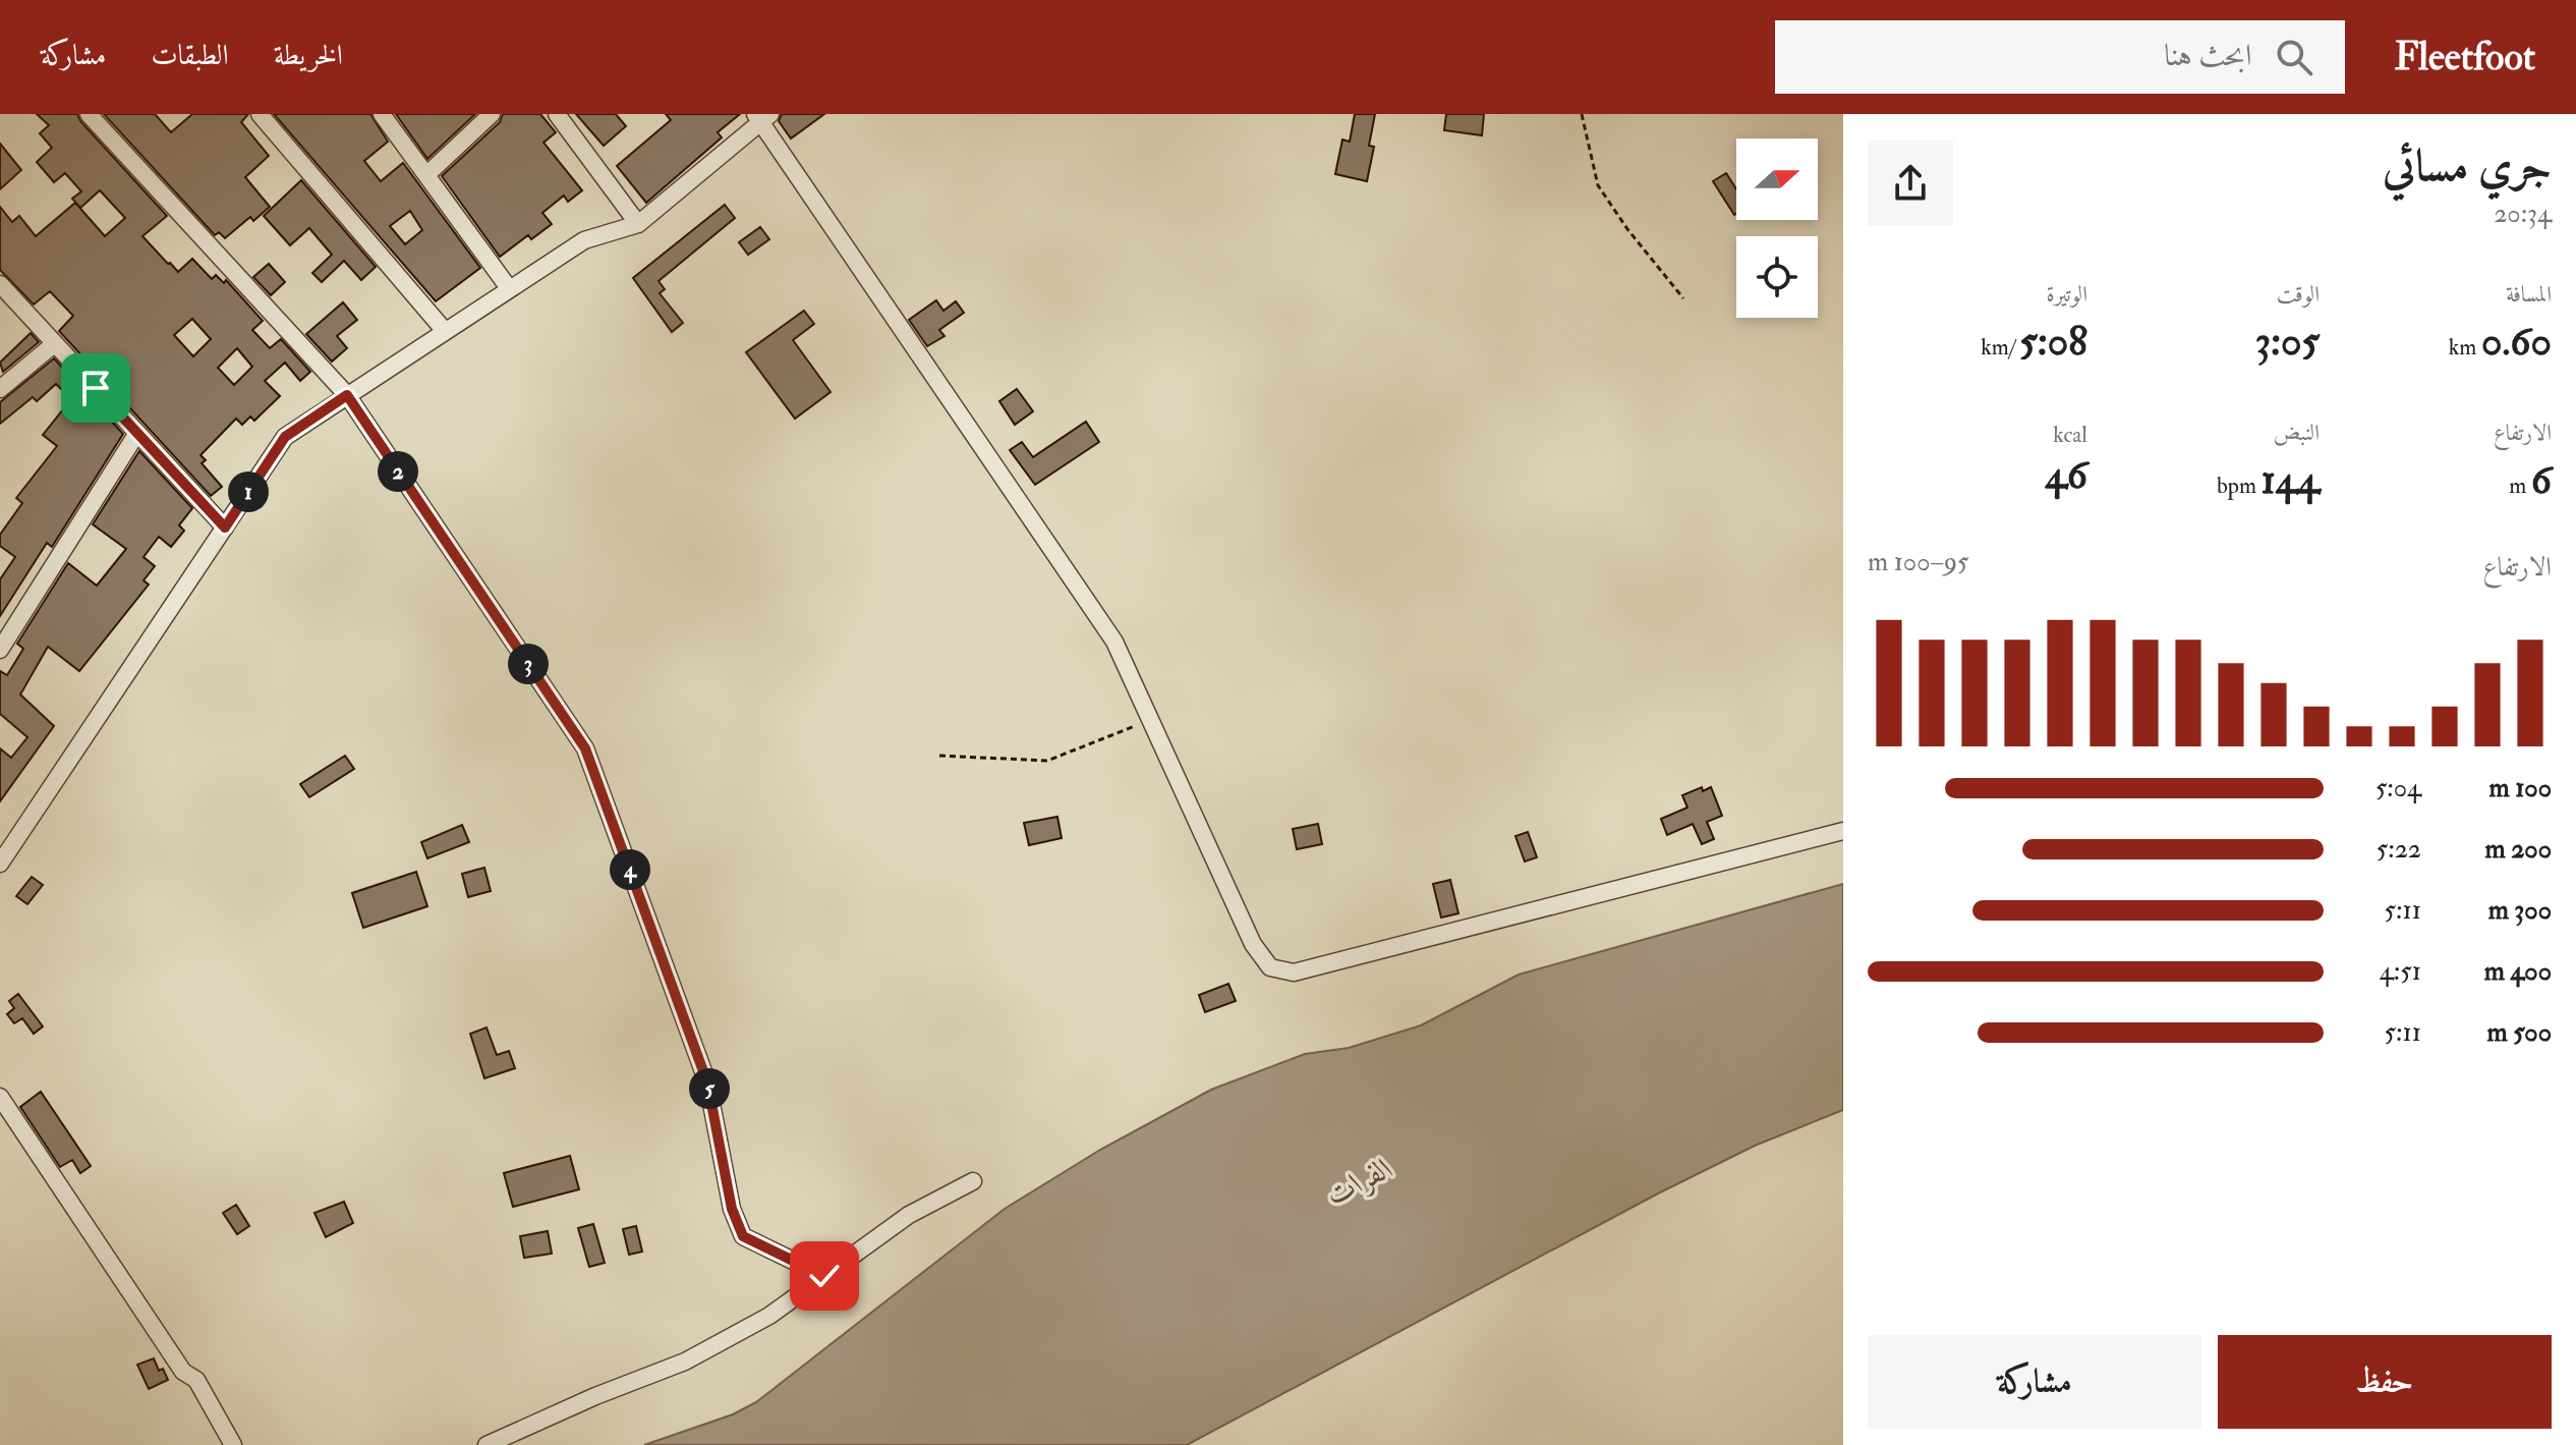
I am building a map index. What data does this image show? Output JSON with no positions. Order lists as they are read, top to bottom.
{
  "water": ["الفرات"],
  "north": "right",
  "page": {
    "header": "Fleetfoot",
    "search": "ابحث هنا",
    "nav": ["الخريطة", "الطبقات", "مشاركة"],
    "heading": ["جري مسائي", "20:34"],
    "stats": [
      ["المسافة", "0.60 km"],
      ["الوقت", "3:05"],
      ["الوتيرة", "5:08 /km"],
      ["الارتفاع", "6 m"],
      ["النبض", "144 bpm"],
      ["kcal", "46"]
    ],
    "pins": [
      "2",
      "1",
      "3",
      "4",
      "5"
    ],
    "chart": ["الارتفاع", "95–100 m"],
    "list": [
      {
        "name": "100 m",
        "note": "5:04"
      },
      {
        "name": "200 m",
        "note": "5:22"
      },
      {
        "name": "300 m",
        "note": "5:11"
      },
      {
        "name": "400 m",
        "note": "4:51"
      },
      {
        "name": "500 m",
        "note": "5:11"
      }
    ],
    "buttons": ["حفظ", "مشاركة"]
  }
}
